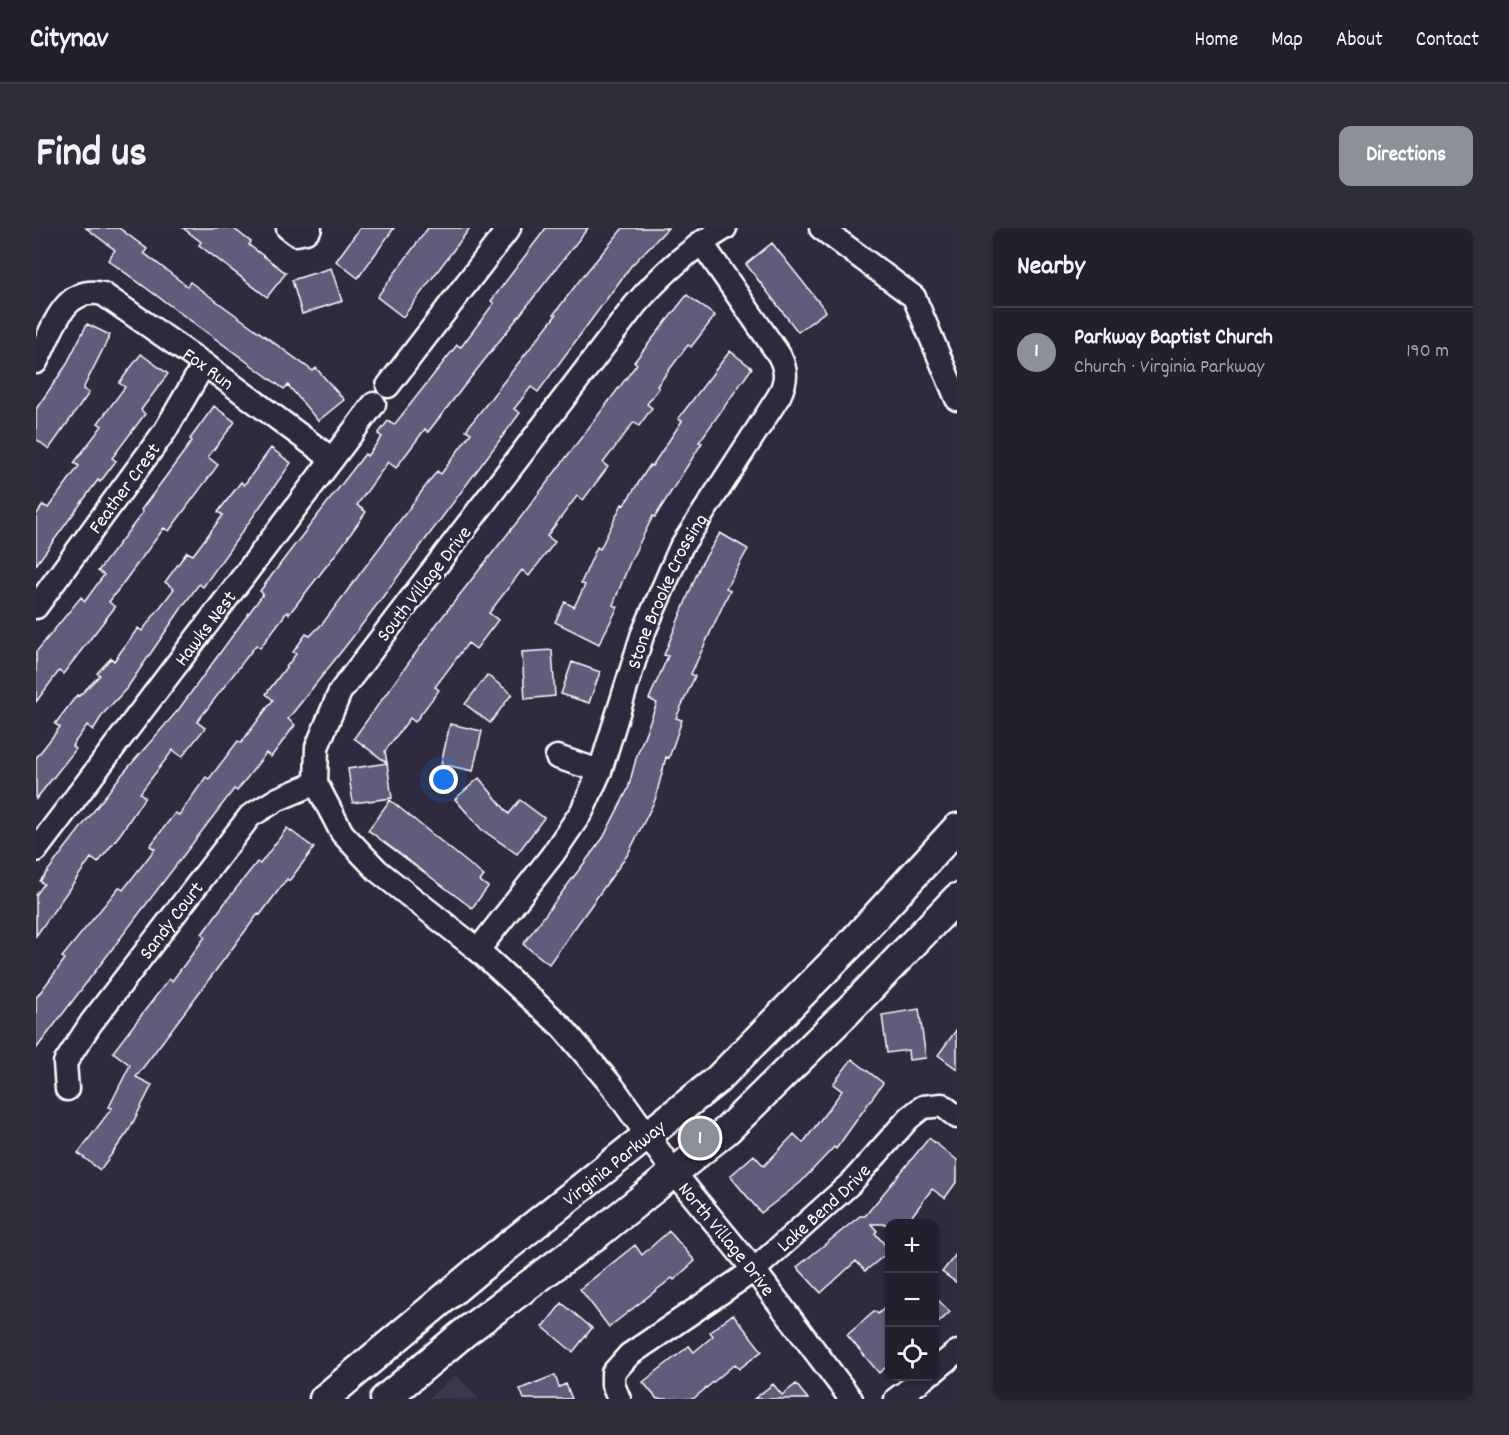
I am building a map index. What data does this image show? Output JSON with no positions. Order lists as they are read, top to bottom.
{
  "streets": {
    "main road": ["Virginia Parkway"],
    "street": [
      "Fox Run",
      "Feather Crest",
      "South Village Drive",
      "Stone Brooke Crossing",
      "Hawks Nest",
      "Sandy Court",
      "Lake Bend Drive",
      "North Village Drive"
    ]
  },
  "crossings": [
    ["Fox Run", "Feather Crest"],
    ["Fox Run", "Hawks Nest"],
    ["South Village Drive", "Stone Brooke Crossing"],
    ["South Village Drive", "Sandy Court"],
    ["South Village Drive", "North Village Drive"],
    ["Stone Brooke Crossing", "North Village Drive"],
    ["Virginia Parkway", "North Village Drive"],
    ["Lake Bend Drive", "North Village Drive"]
  ],
  "page": {
    "header": "Citynav",
    "nav": [
      "Home",
      "Map",
      "About",
      "Contact"
    ],
    "title": "Find us",
    "buttons": "Directions",
    "heading": "Nearby",
    "list": [
      {
        "mark": "1",
        "name": "Parkway Baptist Church",
        "note": "Church · Virginia Parkway",
        "value": "190 m"
      }
    ],
    "pins": "1",
    "map_buttons": ["+", "−"]
  }
}
